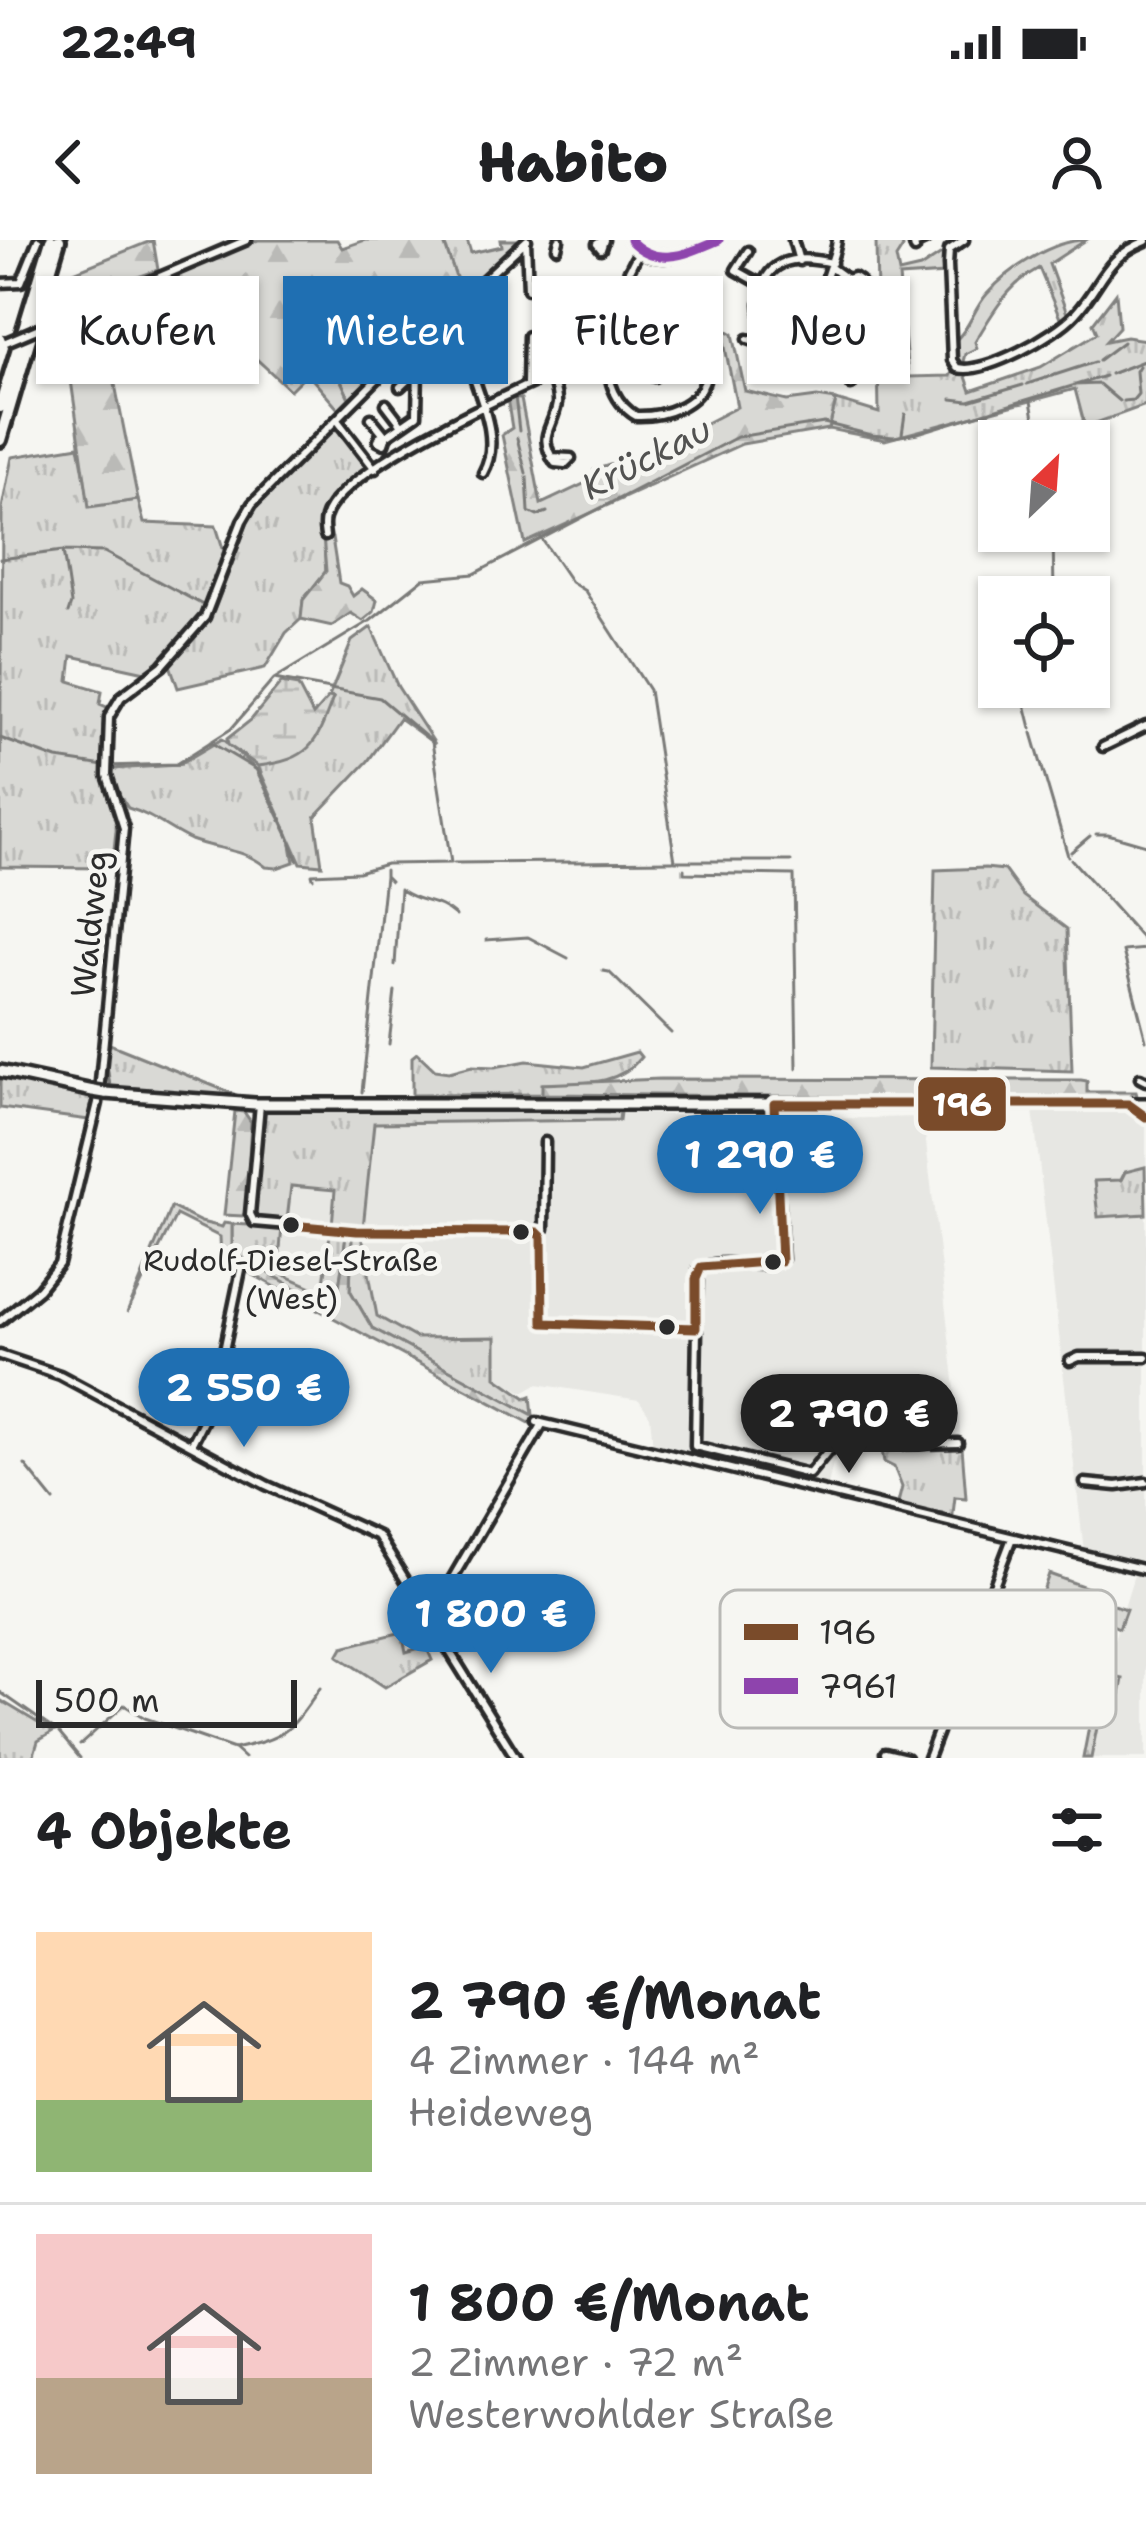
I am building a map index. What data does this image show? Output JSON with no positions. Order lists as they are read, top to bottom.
{
  "streets": {
    "street": ["Waldweg"]
  },
  "water": ["Krückau"],
  "places": ["Rudolf-Diesel-Straße (West)"],
  "lines": ["transit line 7961", "transit line 196"],
  "legend": ["196", "7961"],
  "scale_bar": "500 m",
  "north": "top right",
  "page": {
    "status": "22:49",
    "header": "Habito",
    "chip": [
      "Kaufen",
      "Mieten",
      "Filter",
      "Neu"
    ],
    "price": [
      "1 290 €",
      "2 550 €",
      "2 790 €",
      "1 800 €"
    ],
    "scale": "500 m",
    "heading": "4 Objekte",
    "list": [
      {
        "name": "2 790 €/Monat",
        "note": "4 Zimmer · 144 m² · Heideweg"
      },
      {
        "name": "1 800 €/Monat",
        "note": "2 Zimmer · 72 m² · Westerwohlder Straße"
      }
    ]
  }
}
